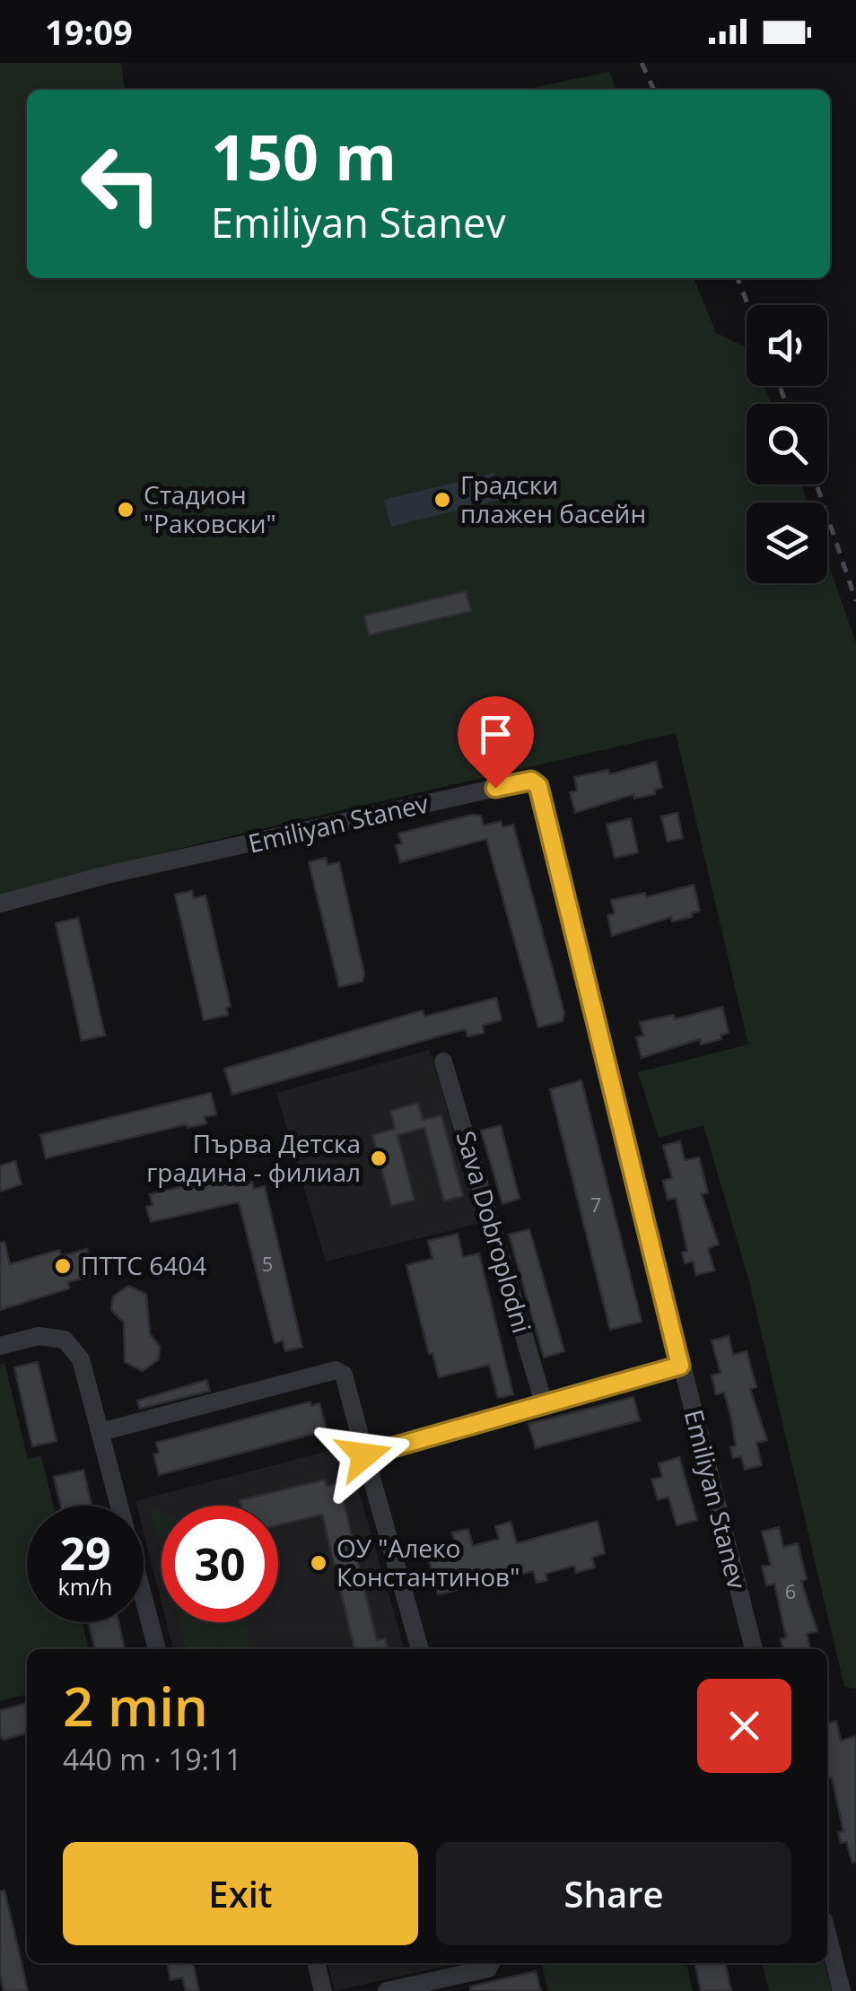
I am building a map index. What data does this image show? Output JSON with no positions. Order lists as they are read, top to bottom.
{
  "streets": {
    "street": ["Emiliyan Stanev", "Sava Dobroplodni"]
  },
  "places": [
    "Градски плажен басейн",
    "Стадион \"Раковски\"",
    "Първа Детска градина - филиал",
    "ПТТС 6404",
    "ОУ \"Алеко Константинов\""
  ],
  "house_numbers": ["7", "5", "6"],
  "page": {
    "status": "19:09",
    "turn": ["150 m", "Emiliyan Stanev"],
    "speed": "29 km/h",
    "limit": "30",
    "heading": ["2 min", "440 m · 19:11"],
    "buttons": ["Exit", "Share"]
  }
}
